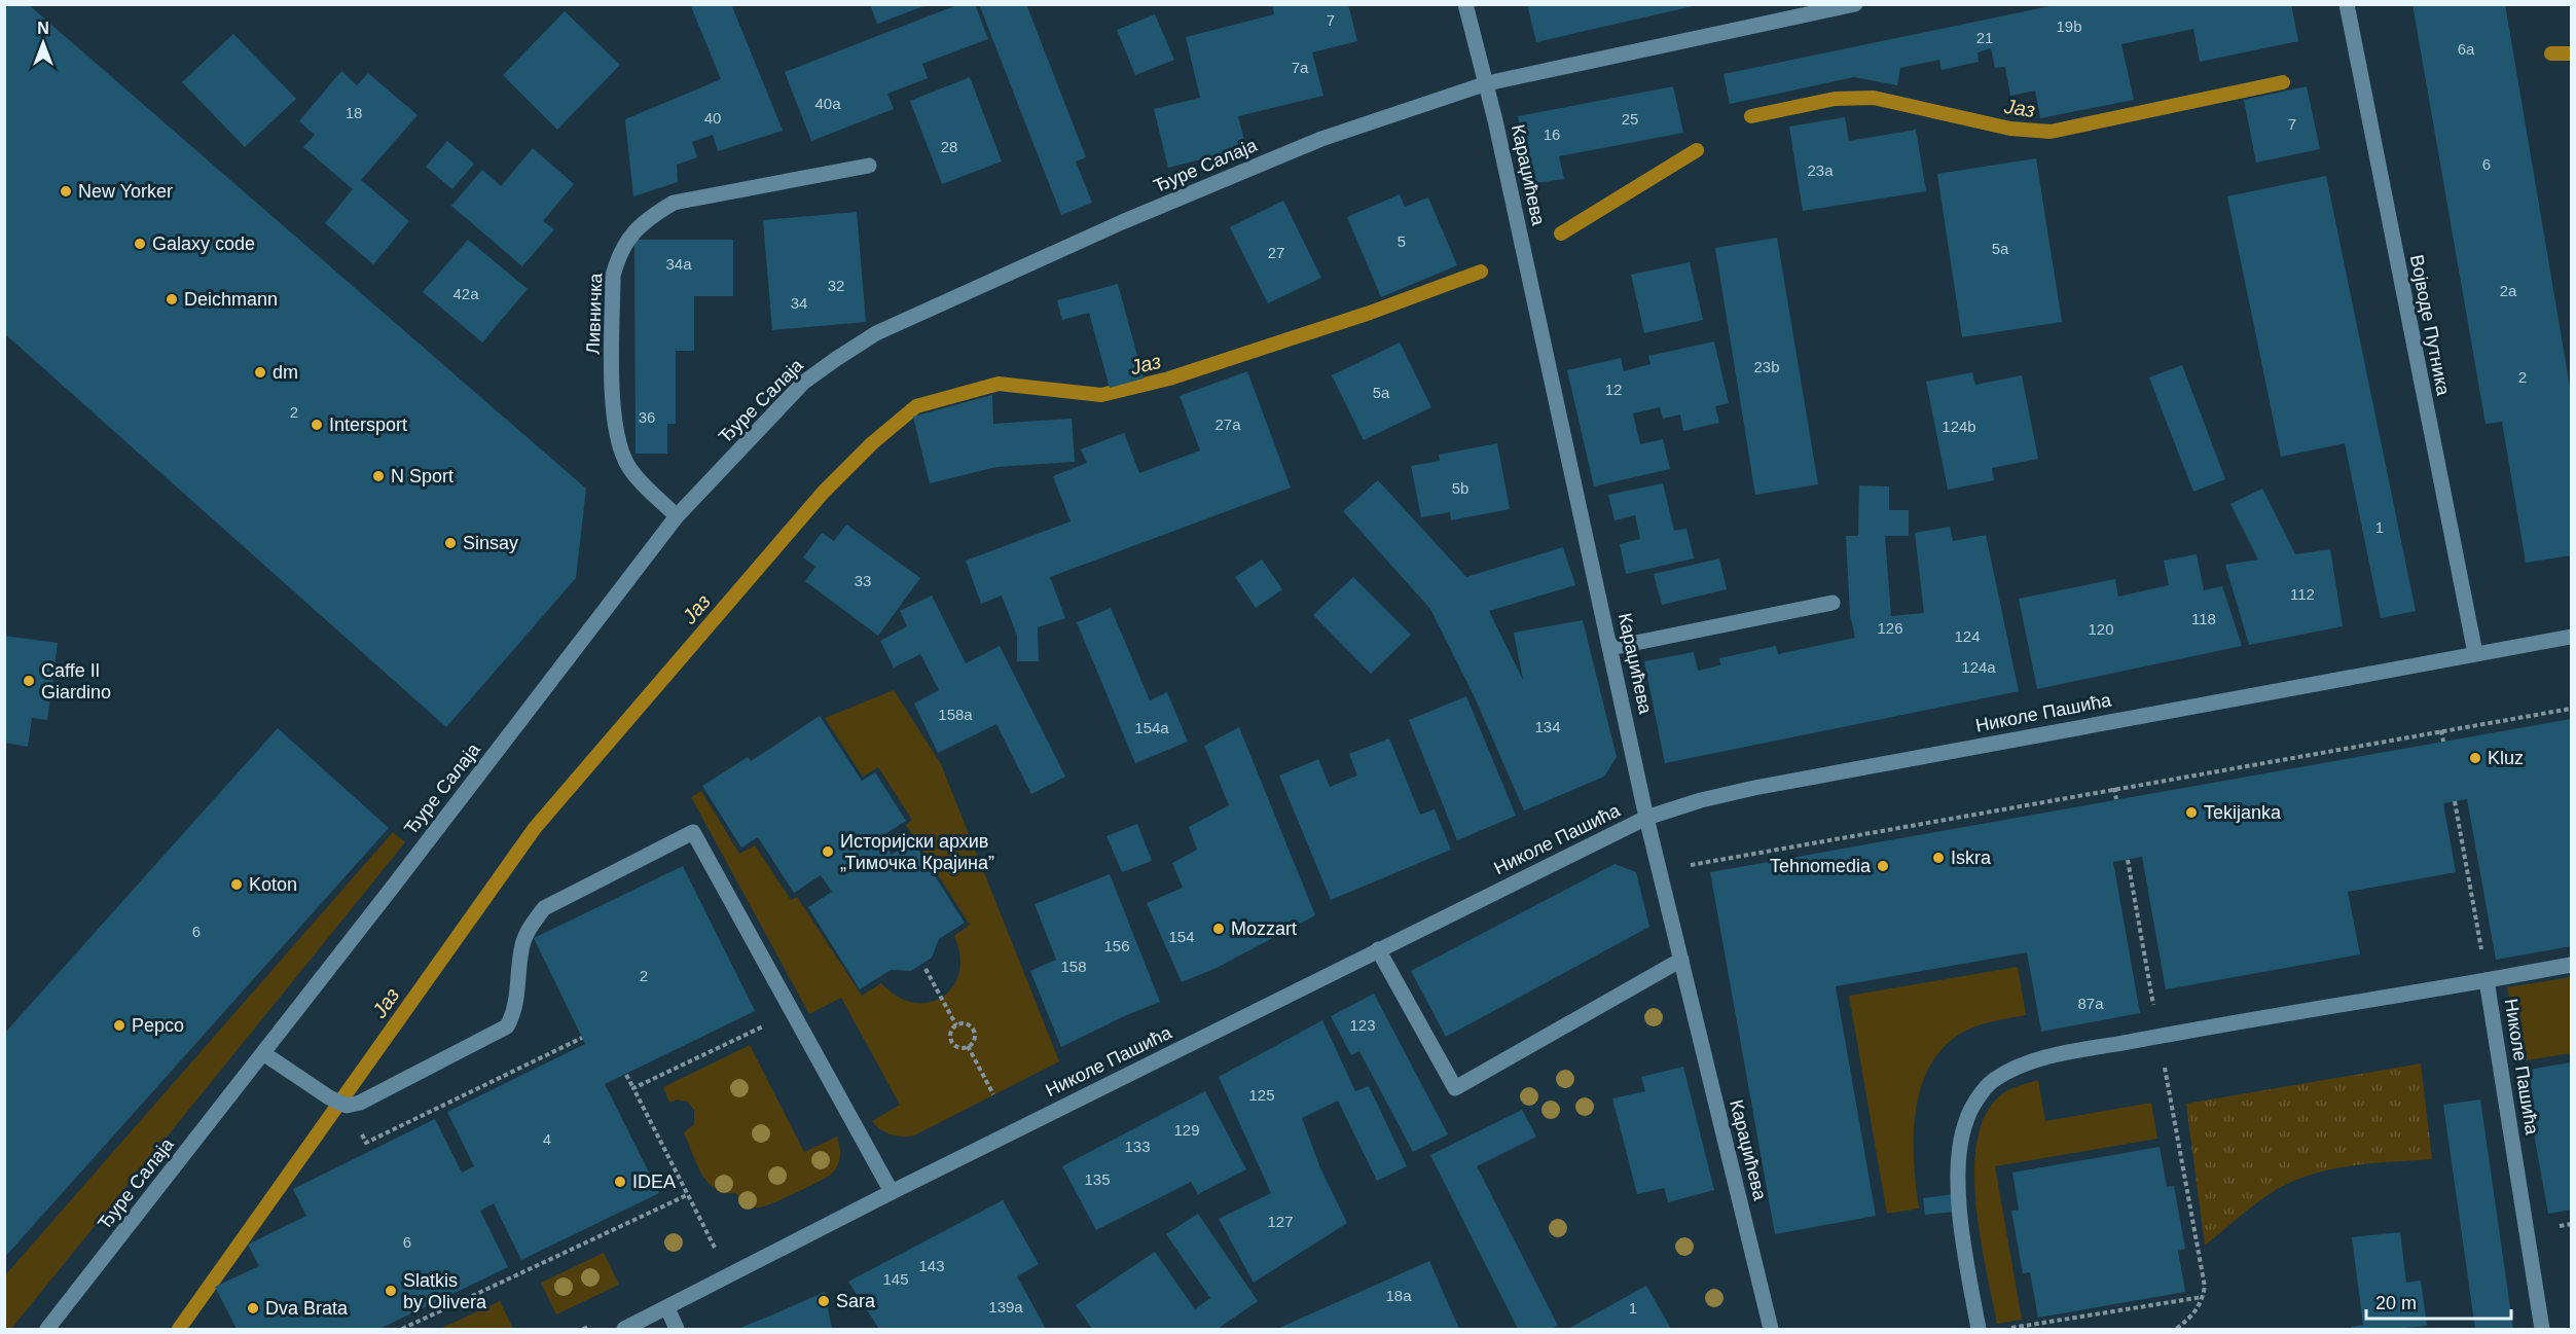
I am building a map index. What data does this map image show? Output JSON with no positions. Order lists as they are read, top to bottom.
{
  "streets": {
    "street": [
      "Ђуре Салаја",
      "Караџићева",
      "Ливничка",
      "Војводе Путника",
      "Николе Пашића"
    ]
  },
  "crossings": [
    ["Ђуре Салаја", "Караџићева"],
    ["Ђуре Салаја", "Ливничка"],
    ["Караџићева", "Николе Пашића"],
    ["Војводе Путника", "Николе Пашића"]
  ],
  "water": ["Јаз"],
  "places": [
    "New Yorker",
    "Galaxy code",
    "Deichmann",
    "dm",
    "Intersport",
    "N Sport",
    "Sinsay",
    "Caffe Il Giardino",
    "Kluz",
    "Tekijanka",
    "Историјски архив „Тимочка Крајина”",
    "Iskra",
    "Tehnomedia",
    "Koton",
    "Mozzart",
    "Pepco",
    "IDEA",
    "Slatkis by Olivera",
    "Sara",
    "Dva Brata"
  ],
  "house_numbers": [
    "7",
    "19b",
    "21",
    "6a",
    "7a",
    "40a",
    "18",
    "40",
    "25",
    "7",
    "16",
    "28",
    "6",
    "23a",
    "5",
    "5a",
    "27",
    "34a",
    "32",
    "2a",
    "42a",
    "34",
    "23b",
    "2",
    "12",
    "5a",
    "2",
    "36",
    "27a",
    "124b",
    "5b",
    "1",
    "33",
    "112",
    "118",
    "126",
    "120",
    "124",
    "124a",
    "158a",
    "134",
    "154a",
    "6",
    "154",
    "156",
    "158",
    "2",
    "87a",
    "123",
    "125",
    "129",
    "4",
    "133",
    "135",
    "127",
    "6",
    "143",
    "145",
    "18a",
    "139a",
    "1"
  ],
  "scale_bar": "20 m",
  "north": "top"
}
